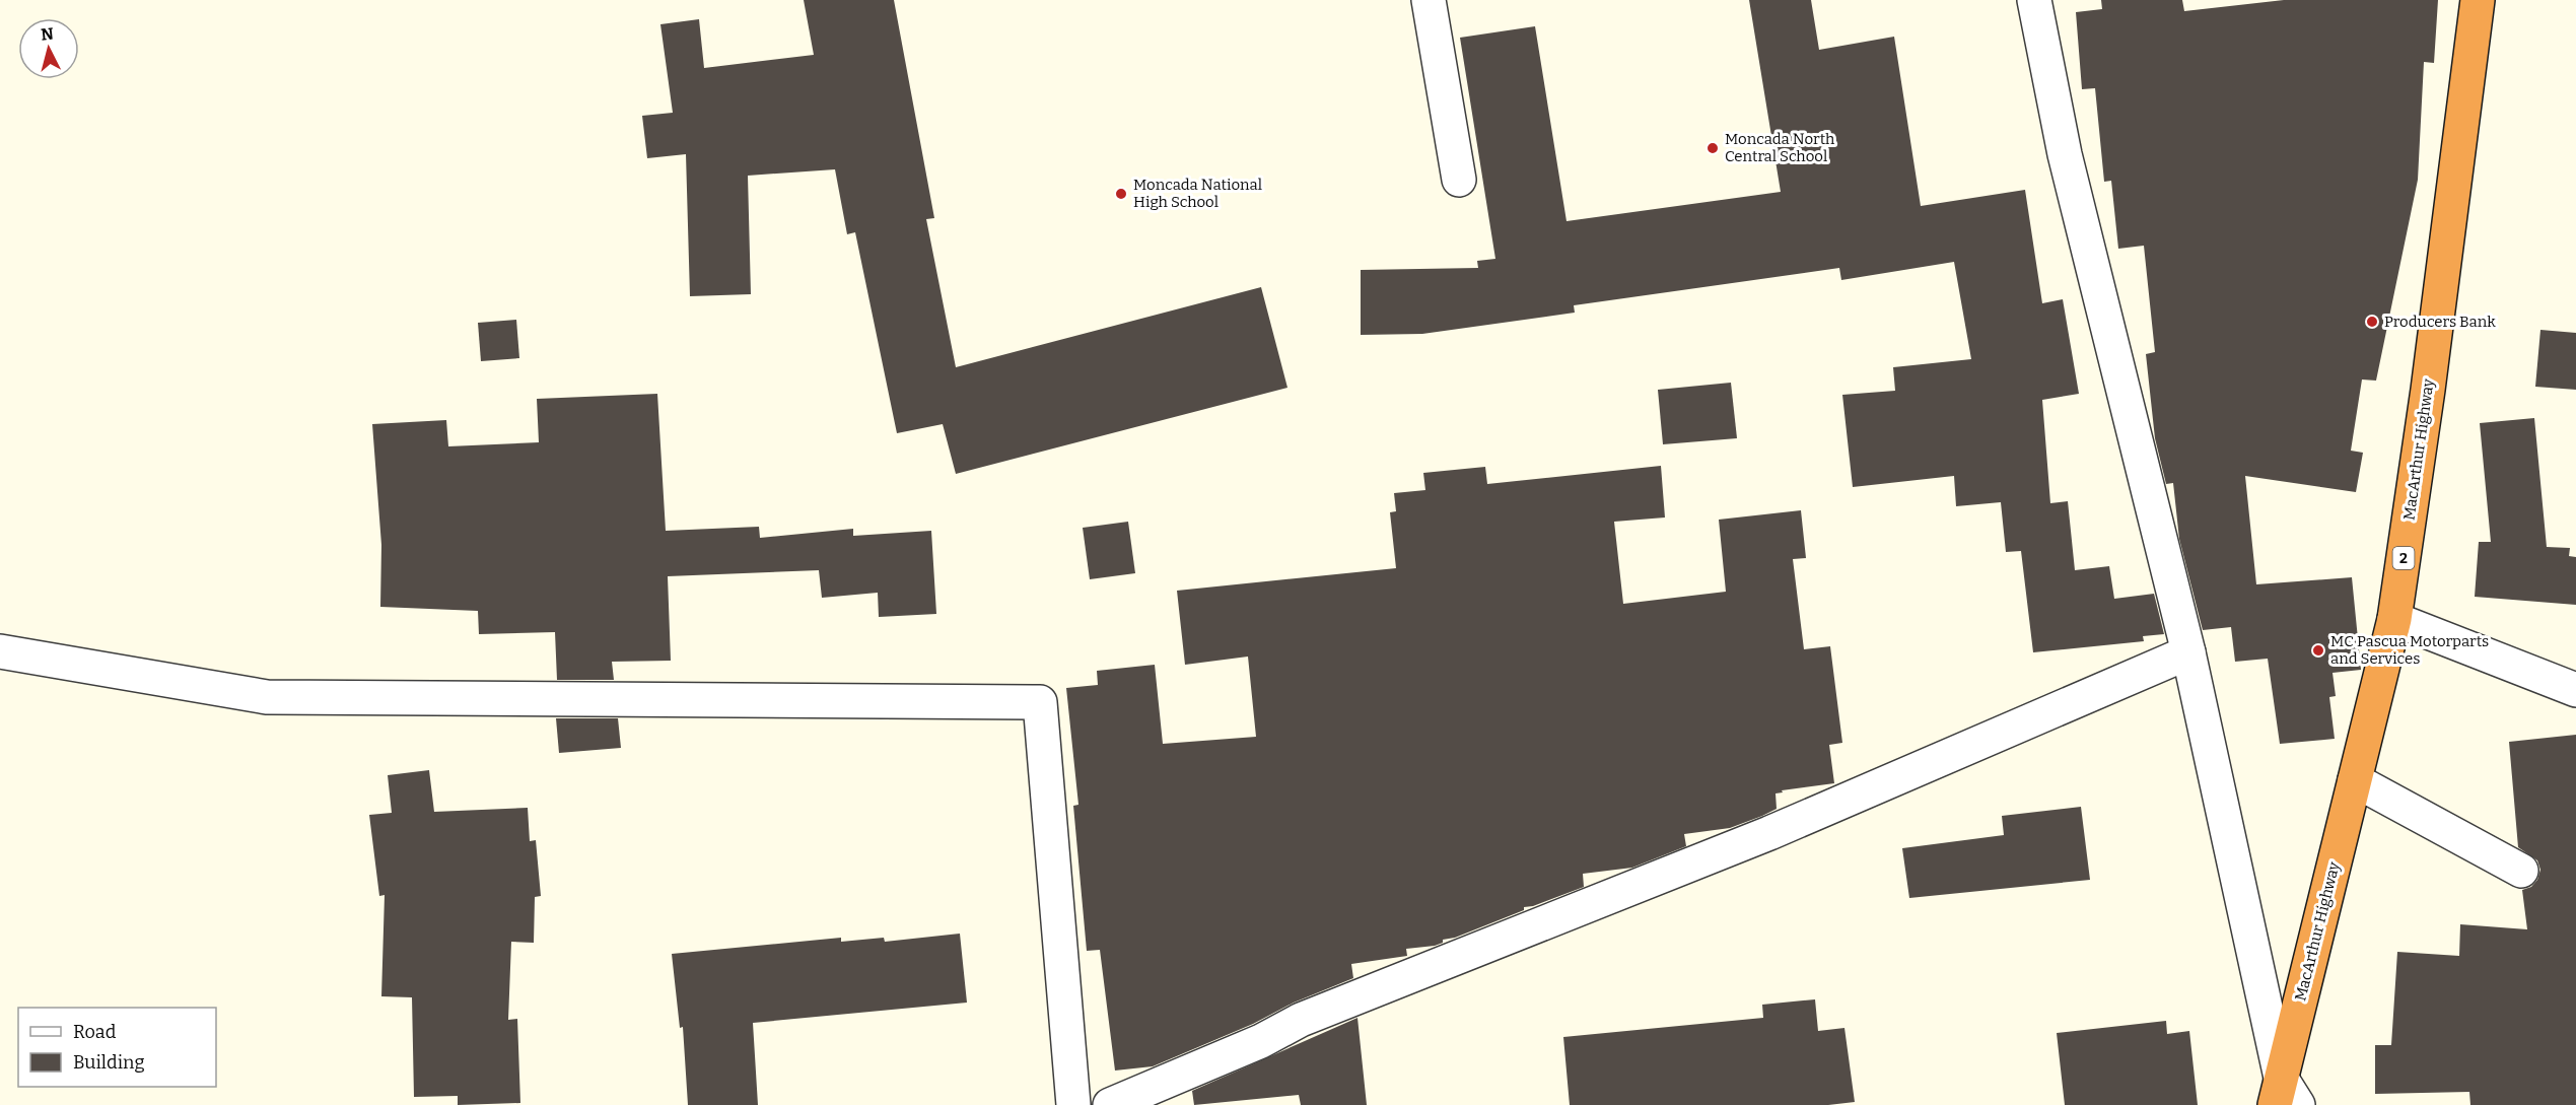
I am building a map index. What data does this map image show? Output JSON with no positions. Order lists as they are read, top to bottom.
{
  "streets": {
    "highway": ["MacArthur Highway", "2"]
  },
  "places": [
    "Moncada North Central School",
    "Moncada National High School",
    "Producers Bank",
    "MC Pascua Motorparts and Services"
  ],
  "legend": ["Road", "Building"],
  "north": "top"
}
